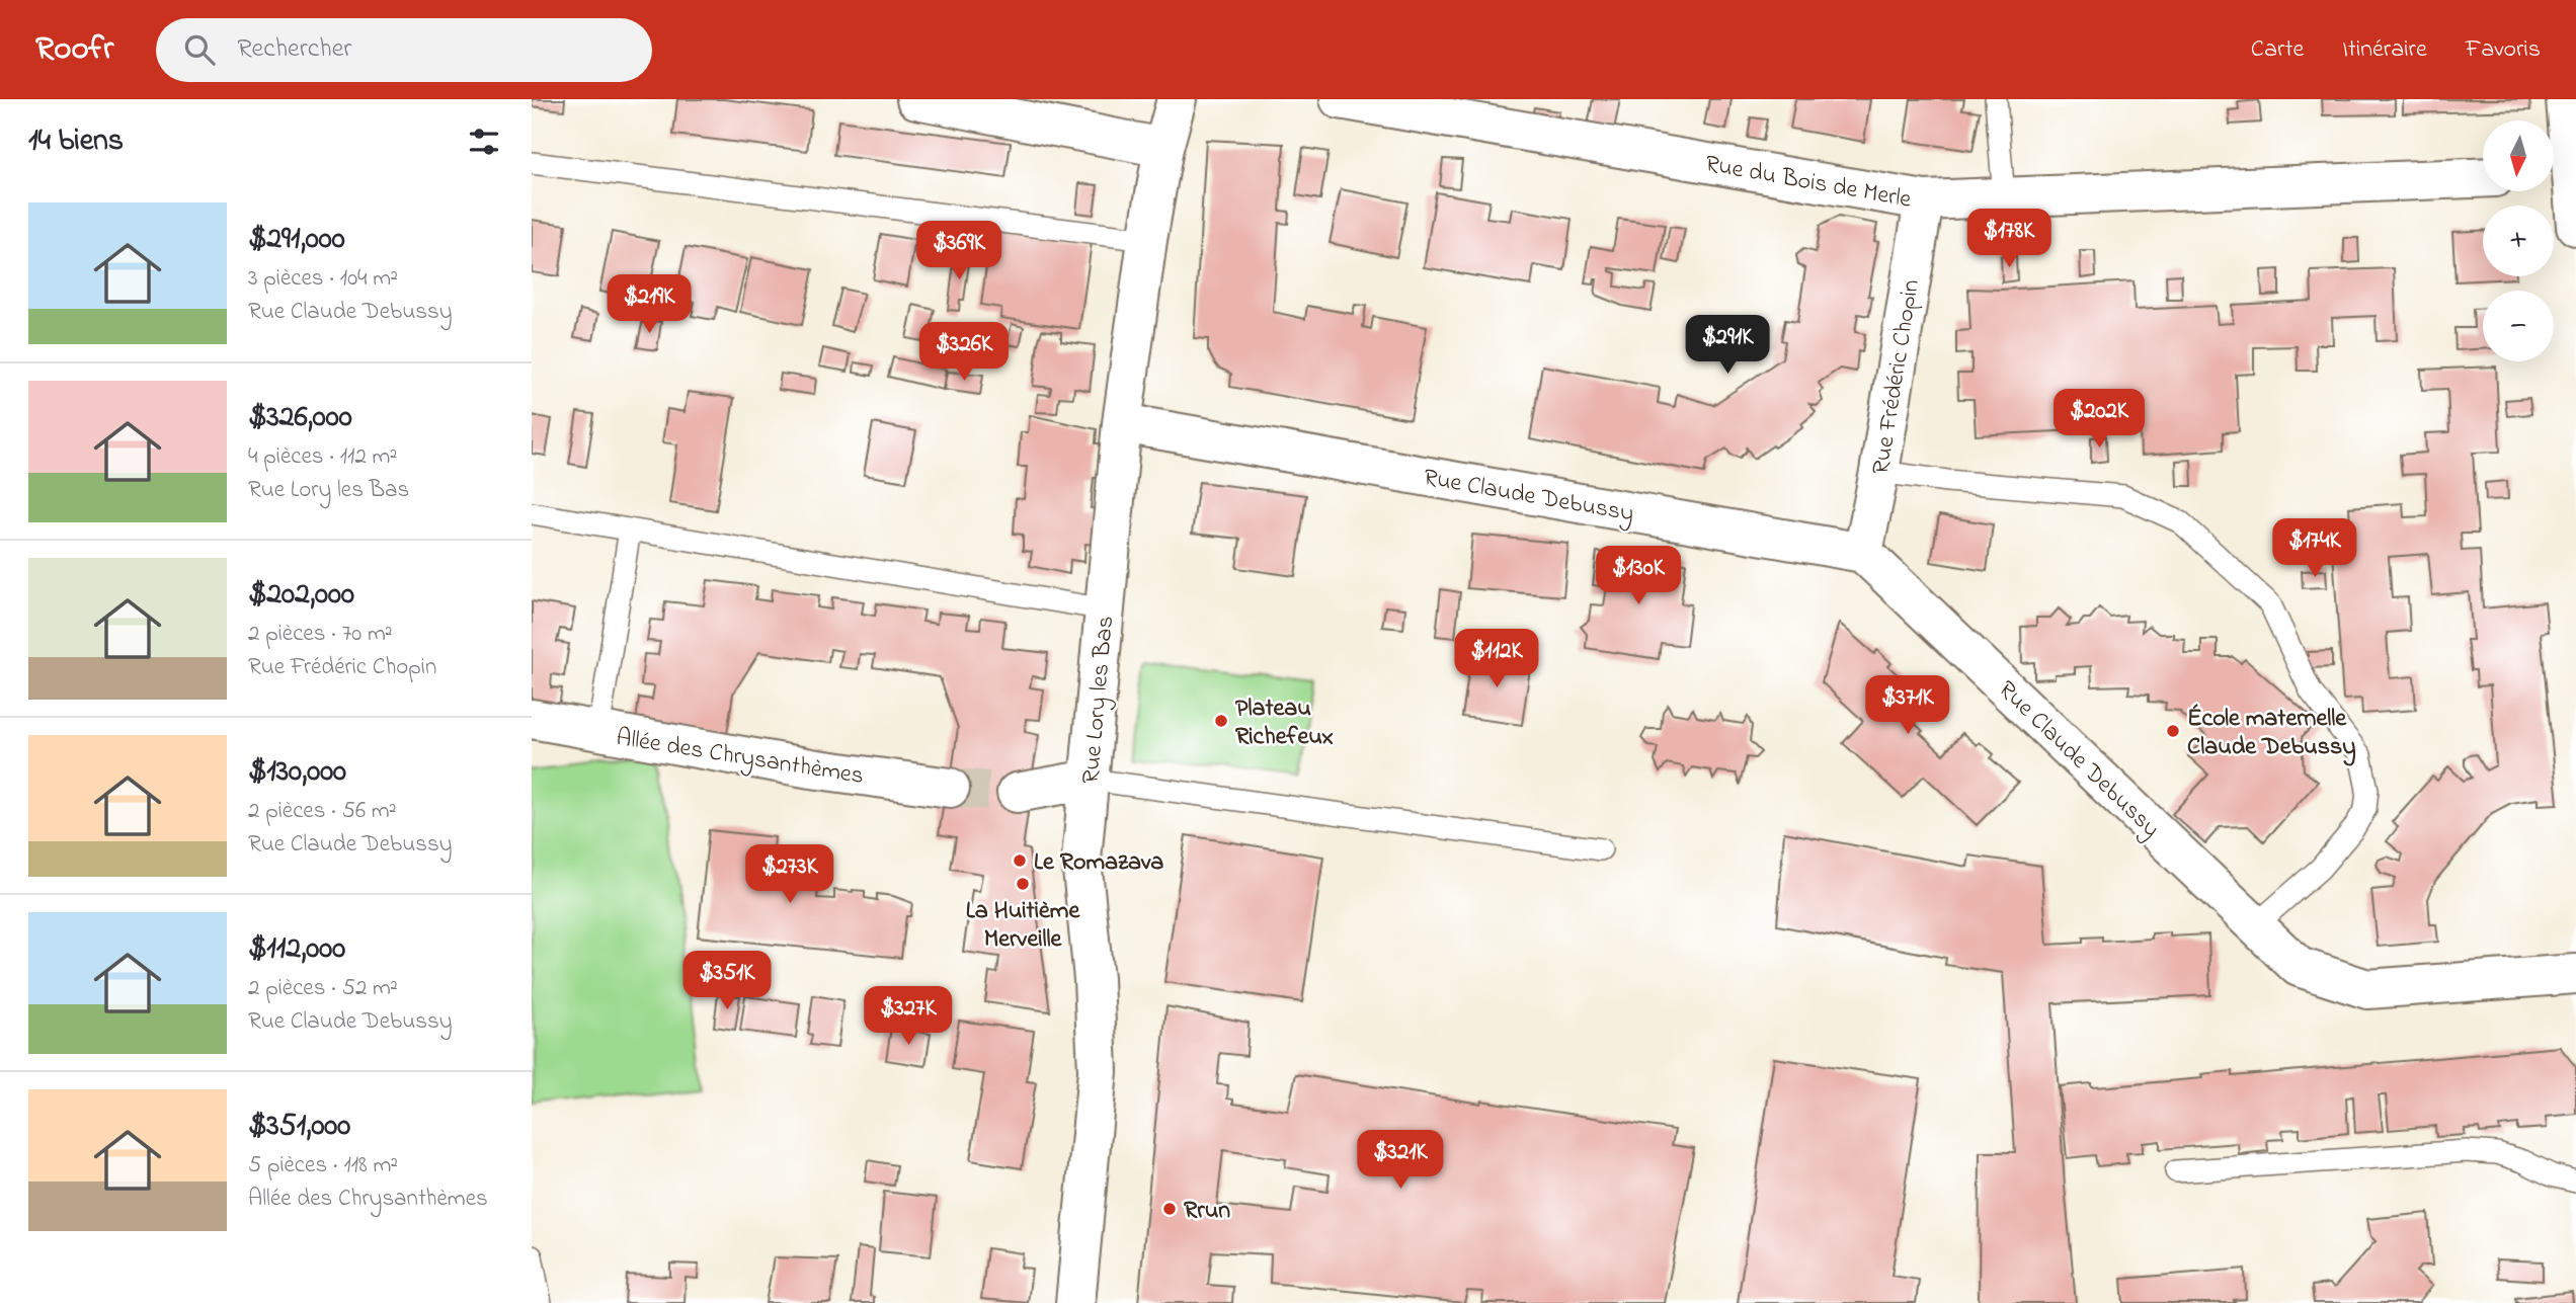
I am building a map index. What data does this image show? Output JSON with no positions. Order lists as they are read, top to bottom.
{
  "streets": {
    "street": [
      "Rue du Bois de Merle",
      "Rue Frédéric Chopin",
      "Rue Claude Debussy",
      "Rue Lory les Bas",
      "Allée des Chrysanthèmes"
    ]
  },
  "crossings": [
    ["Rue du Bois de Merle", "Rue Frédéric Chopin"],
    ["Rue Frédéric Chopin", "Rue Claude Debussy"],
    ["Rue Claude Debussy", "Rue Lory les Bas"]
  ],
  "places": [
    "Plateau Richefeux",
    "École maternelle Claude Debussy",
    "Le Romazava",
    "La Huitième Merveille",
    "Rrun"
  ],
  "north": "bottom",
  "page": {
    "header": "Roofr",
    "search": "Rechercher",
    "nav": ["Carte", "Itinéraire", "Favoris"],
    "heading": "14 biens",
    "map_buttons": ["+", "−"],
    "list": [
      {
        "name": "$291,000",
        "note": "3 pièces · 104 m² · Rue Claude Debussy"
      },
      {
        "name": "$326,000",
        "note": "4 pièces · 112 m² · Rue Lory les Bas"
      },
      {
        "name": "$202,000",
        "note": "2 pièces · 70 m² · Rue Frédéric Chopin"
      },
      {
        "name": "$130,000",
        "note": "2 pièces · 56 m² · Rue Claude Debussy"
      },
      {
        "name": "$112,000",
        "note": "2 pièces · 52 m² · Rue Claude Debussy"
      },
      {
        "name": "$351,000",
        "note": "5 pièces · 118 m² · Allée des Chrysanthèmes"
      }
    ],
    "price": [
      "$178K",
      "$369K",
      "$219K",
      "$291K",
      "$326K",
      "$202K",
      "$174K",
      "$130K",
      "$112K",
      "$371K",
      "$273K",
      "$351K",
      "$327K",
      "$321K"
    ]
  }
}
